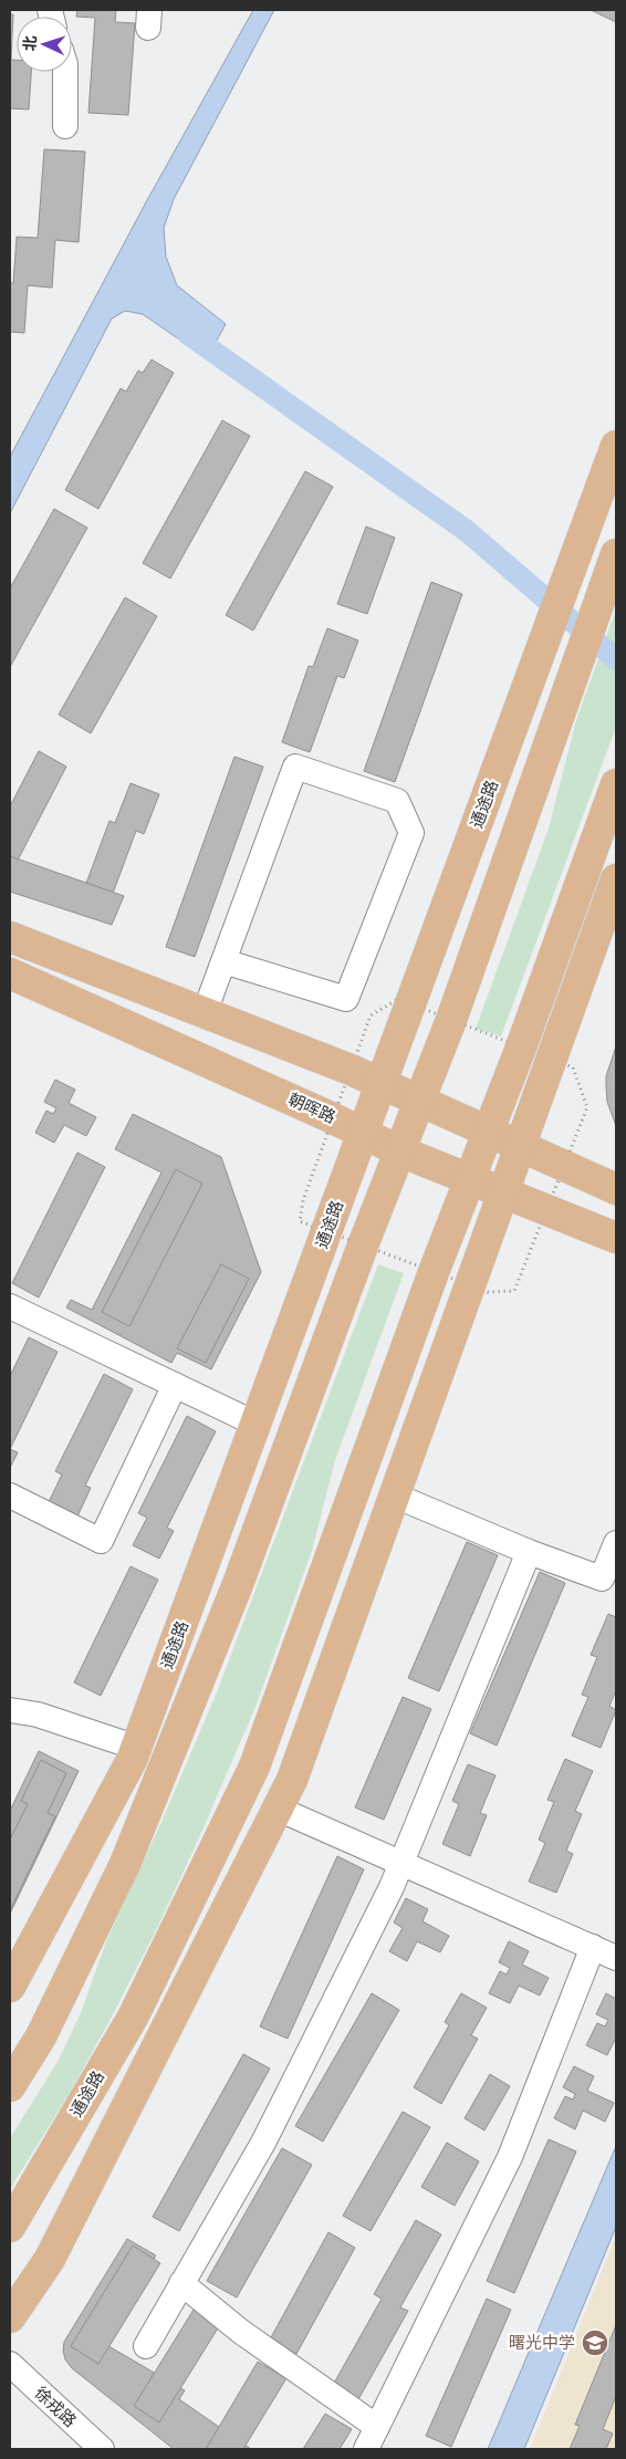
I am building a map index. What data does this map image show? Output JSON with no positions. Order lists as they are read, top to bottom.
{
  "streets": {
    "main road": ["通途路", "朝晖路"],
    "street": ["徐戎路"]
  },
  "crossings": [
    ["通途路", "朝晖路"]
  ],
  "places": {
    "school or university": ["曙光中学"]
  },
  "north": "left"
}
